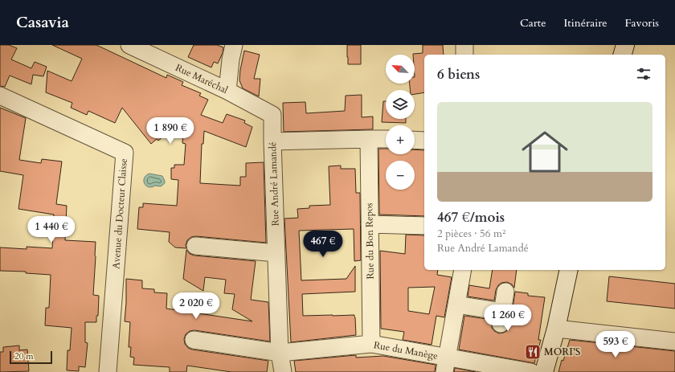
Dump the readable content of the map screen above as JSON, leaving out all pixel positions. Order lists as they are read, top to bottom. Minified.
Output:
{"streets":{"street":["Rue Maréchal","Rue André Lamandé","Avenue du Docteur Claisse","Rue du Bon Repos","Rue du Manège"]},"crossings":[["Rue Maréchal","Rue André Lamandé"],["Rue André Lamandé","Rue du Manège"],["Rue du Bon Repos","Rue du Manège"]],"places":{"restaurant":["MORI’S"]},"scale_bar":"20 m","north":"top left","page":{"header":"Casavia","nav":["Carte","Itinéraire","Favoris"],"map_buttons":["+","−"],"heading":"6 biens","list":[{"name":"467 €/mois","note":"2 pièces · 56 m² · Rue André Lamandé"}],"price":["1 890 €","1 440 €","467 €","2 020 €","1 260 €","593 €"],"scale":"20 m"}}
